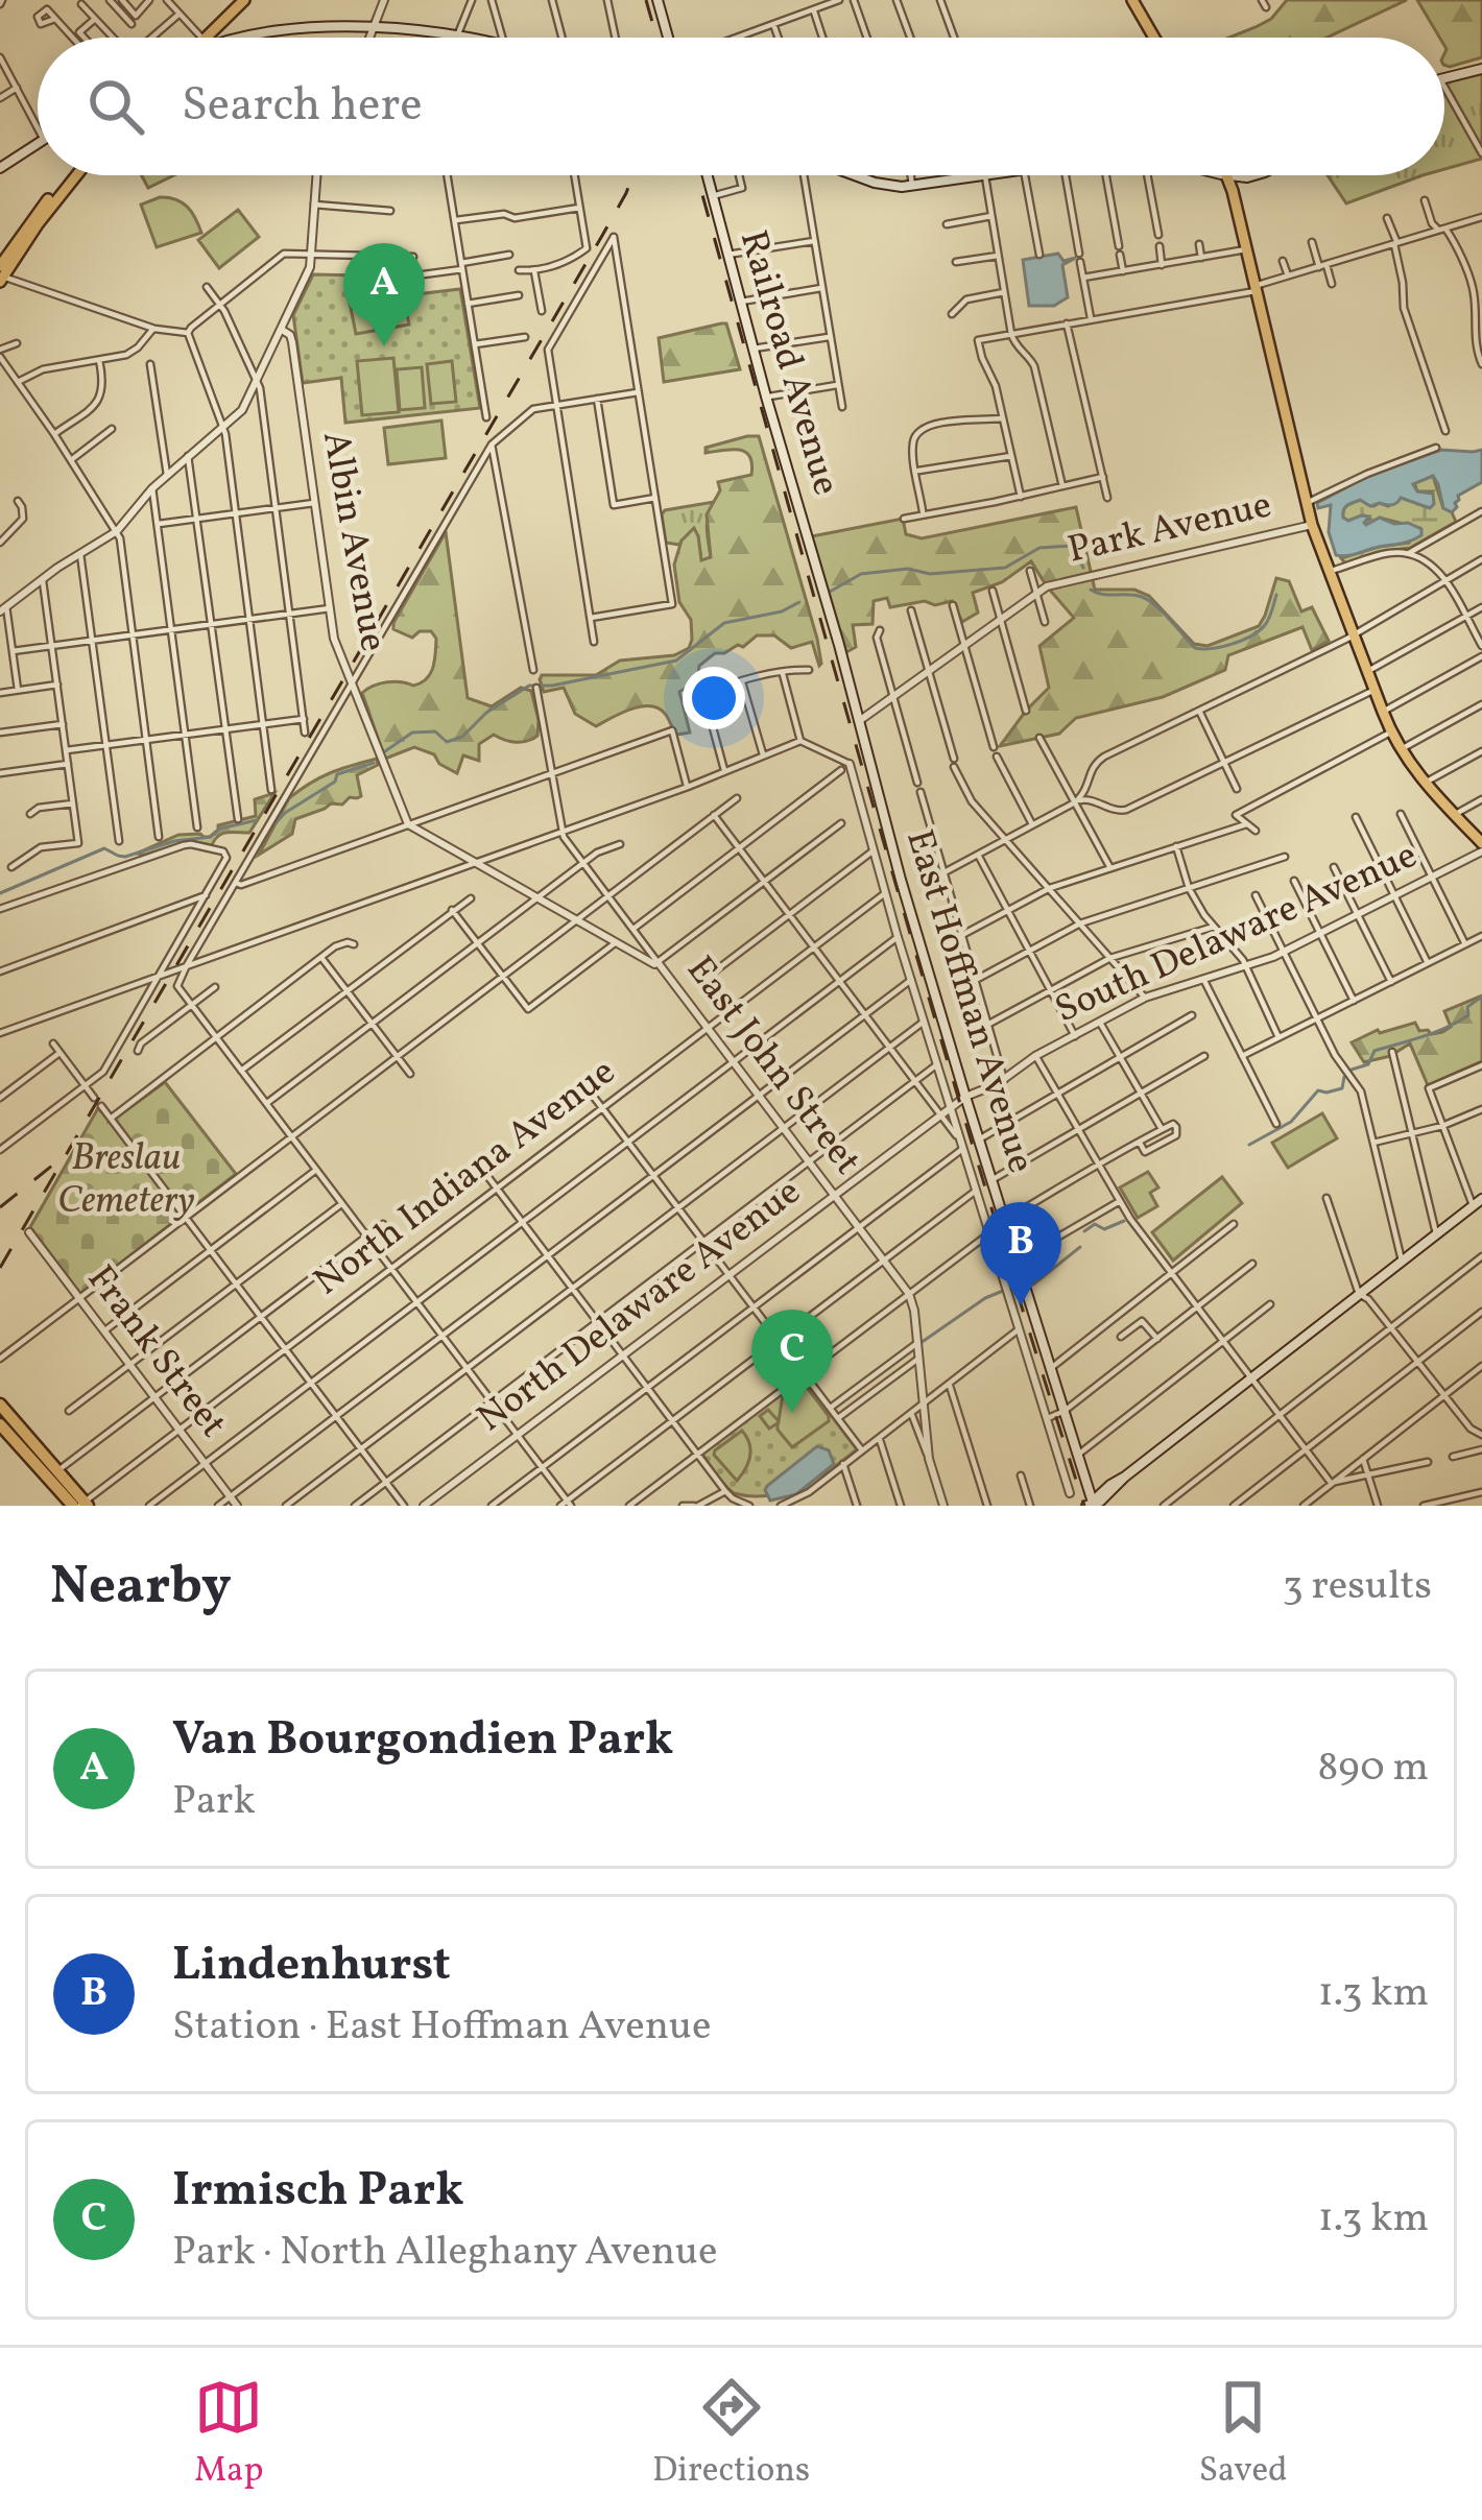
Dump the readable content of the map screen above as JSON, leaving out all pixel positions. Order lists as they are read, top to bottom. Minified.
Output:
{"streets":{"main road":["Railroad Avenue","East Hoffman Avenue"],"street":["Park Avenue","Albin Avenue","South Delaware Avenue","East John Street","North Indiana Avenue","North Delaware Avenue","Frank Street"]},"crossings":[["Railroad Avenue","East Hoffman Avenue"],["Park Avenue","East Hoffman Avenue"],["Albin Avenue","East John Street"],["South Delaware Avenue","East Hoffman Avenue"],["South Delaware Avenue","North Delaware Avenue"],["East Hoffman Avenue","North Indiana Avenue"],["East Hoffman Avenue","North Delaware Avenue"],["East John Street","North Indiana Avenue"],["East John Street","North Delaware Avenue"],["North Indiana Avenue","Frank Street"]],"parks":["Breslau Cemetery"],"page":{"search":"Search here","pins":["A","B","C"],"heading":["Nearby","3 results"],"list":[{"mark":"A","name":"Van Bourgondien Park","note":"Park","value":"890 m"},{"mark":"B","name":"Lindenhurst","note":"Station · East Hoffman Avenue","value":"1.3 km"},{"mark":"C","name":"Irmisch Park","note":"Park · North Alleghany Avenue","value":"1.3 km"}],"nav":["Map","Directions","Saved"]}}
